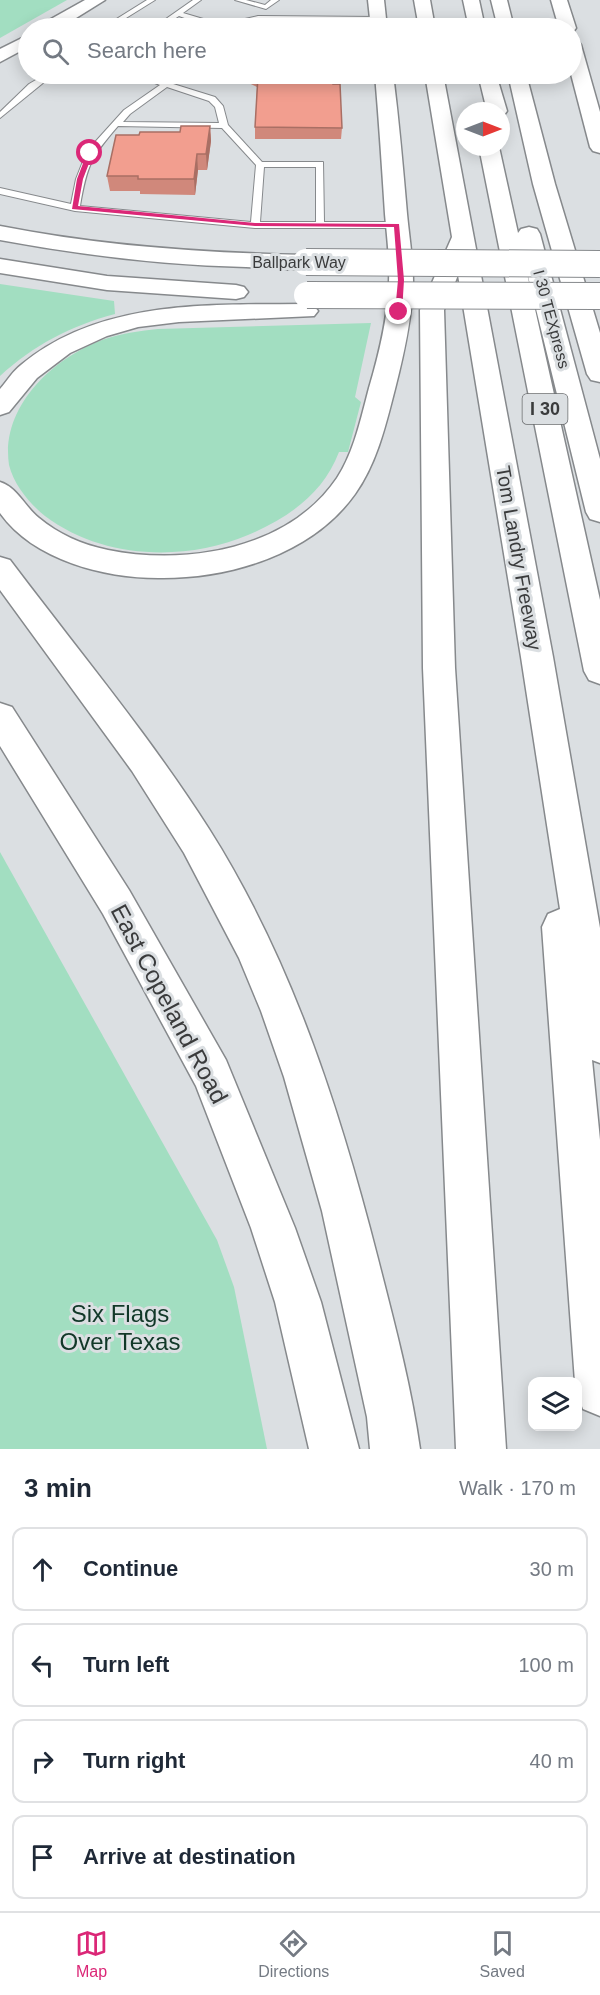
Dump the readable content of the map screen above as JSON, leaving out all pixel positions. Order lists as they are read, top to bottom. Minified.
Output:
{"streets":{"main road":["Ballpark Way","I 30 TEXpress","I 30","Tom Landry Freeway","East Copeland Road"]},"parks":["Six Flags Over Texas"],"north":"right","page":{"search":"Search here","heading":["3 min","Walk · 170 m"],"list":[["Continue","30 m"],["Turn left","100 m"],["Turn right","40 m"],"Arrive at destination"],"nav":["Map","Directions","Saved"]}}
